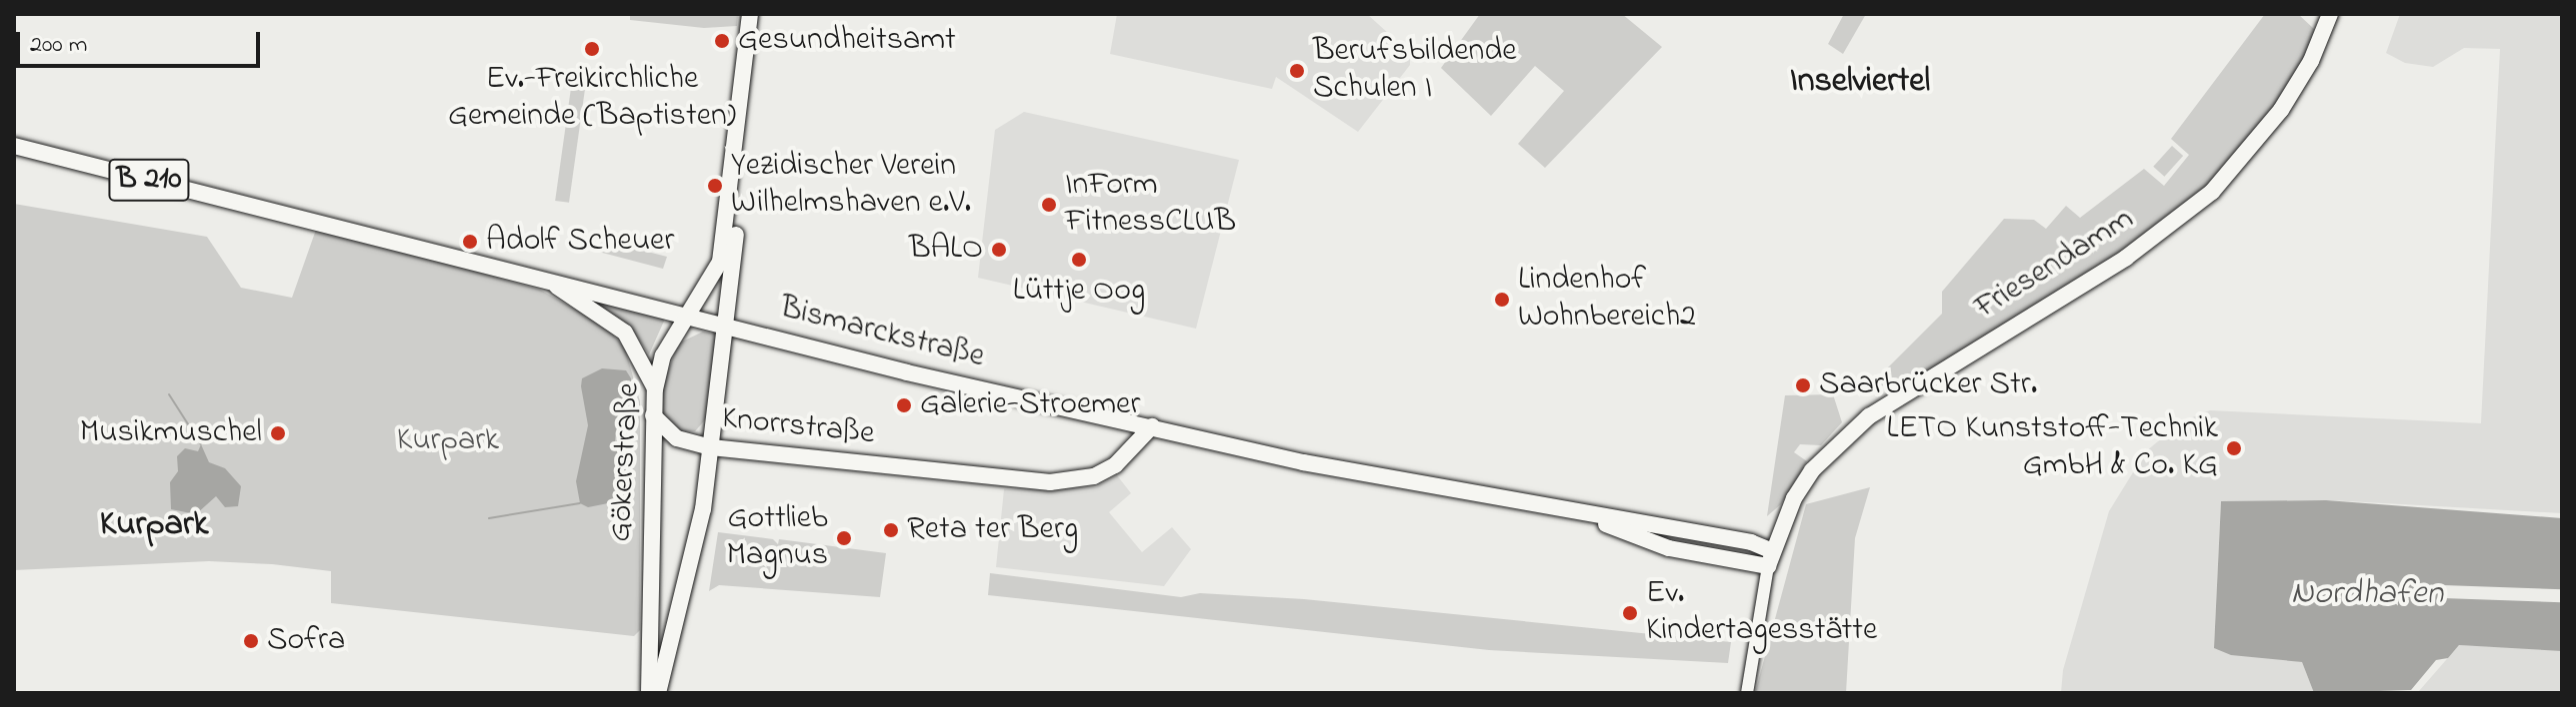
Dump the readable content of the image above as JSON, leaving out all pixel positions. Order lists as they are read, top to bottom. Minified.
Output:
{"streets":{"main road":["B 210","Friesendamm","Bismarckstraße","Knorrstraße","Gökerstraße"]},"crossings":[["Friesendamm","Bismarckstraße"],["Bismarckstraße","Knorrstraße"],["Bismarckstraße","Gökerstraße"],["Knorrstraße","Gökerstraße"]],"districts":["Inselviertel","Kurpark"],"water":["Nordhafen"],"parks":["Kurpark"],"places":["Gesundheitsamt","Ev.-Freikirchliche Gemeinde (Baptisten)","Berufsbildende Schulen I","Yezidischer Verein Wilhelmshaven e.V.","InForm FitnessCLUB","Adolf Scheuer","BALO","Lüttje Oog","Lindenhof Wohnbereich2","Saarbrücker Str.","Galerie-Stroemer","Musikmuschel","LETO Kunststoff-Technik GmbH & Co. KG","Reta ter Berg","Gottlieb Magnus","Ev. Kindertagesstätte","Sofra"],"scale_bar":"200 m"}
